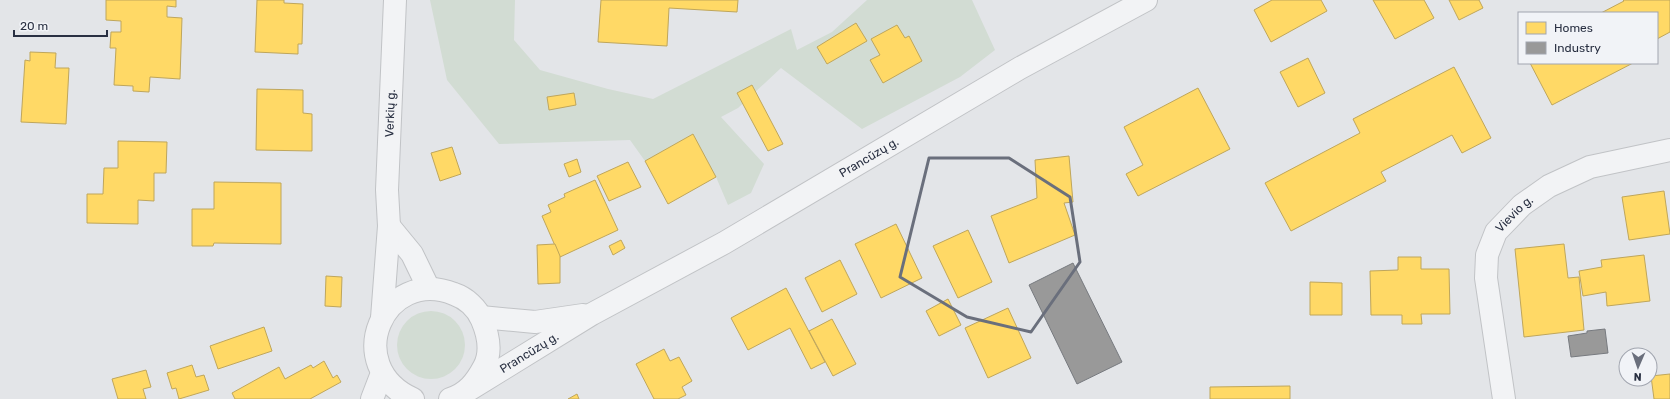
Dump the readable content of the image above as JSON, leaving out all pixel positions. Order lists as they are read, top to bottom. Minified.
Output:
{"streets":{"street":["Verkių g.","Prancūzų g.","Vievio g."]},"legend":["Homes","Industry"],"scale_bar":"20 m","north":"bottom"}
